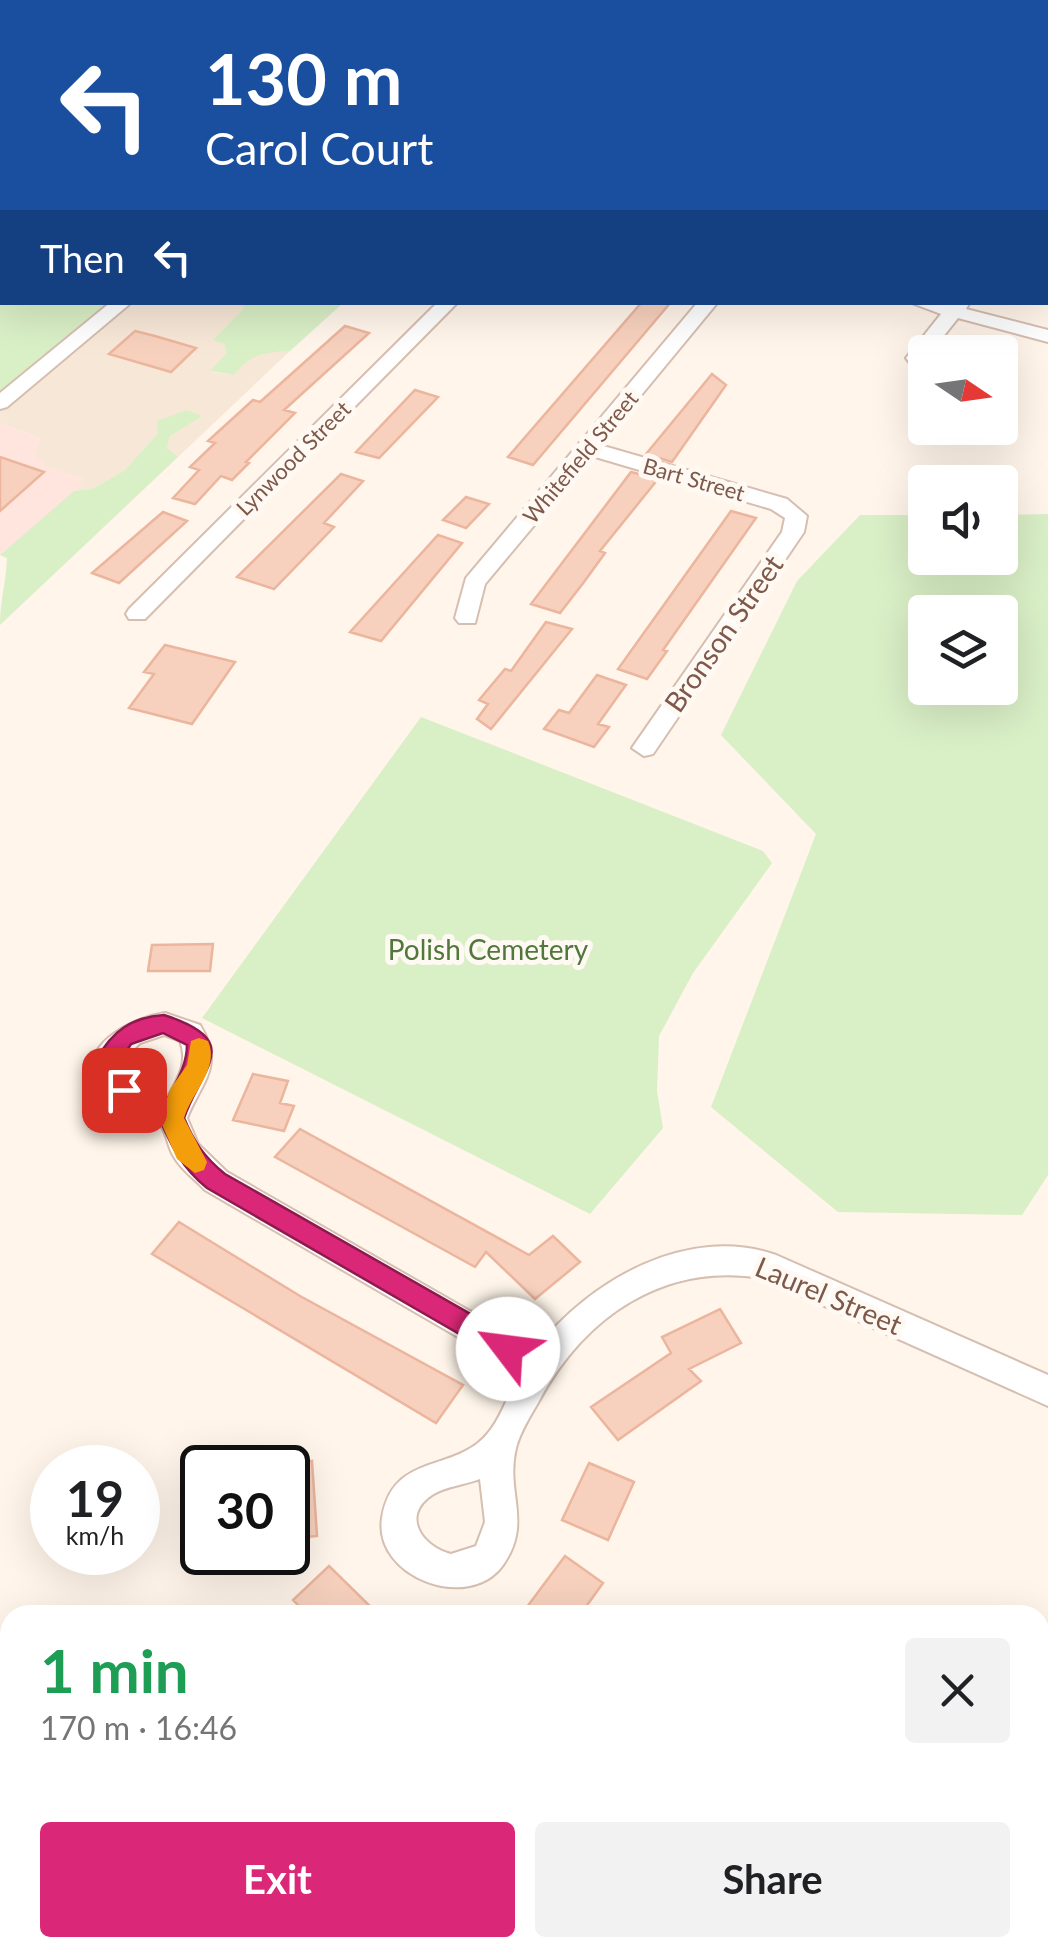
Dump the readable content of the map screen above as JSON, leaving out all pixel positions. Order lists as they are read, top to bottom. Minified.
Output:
{"streets":{"street":["Whitefield Street","Lynwood Street","Bart Street","Bronson Street","Laurel Street"]},"crossings":[["Whitefield Street","Bart Street"],["Bart Street","Bronson Street"]],"parks":["Polish Cemetery"],"north":"right","page":{"turn":["130 m","Carol Court"],"then":"Then","speed":"19 km/h","limit":"30","heading":["1 min","170 m · 16:46"],"buttons":["Exit","Share"]}}
